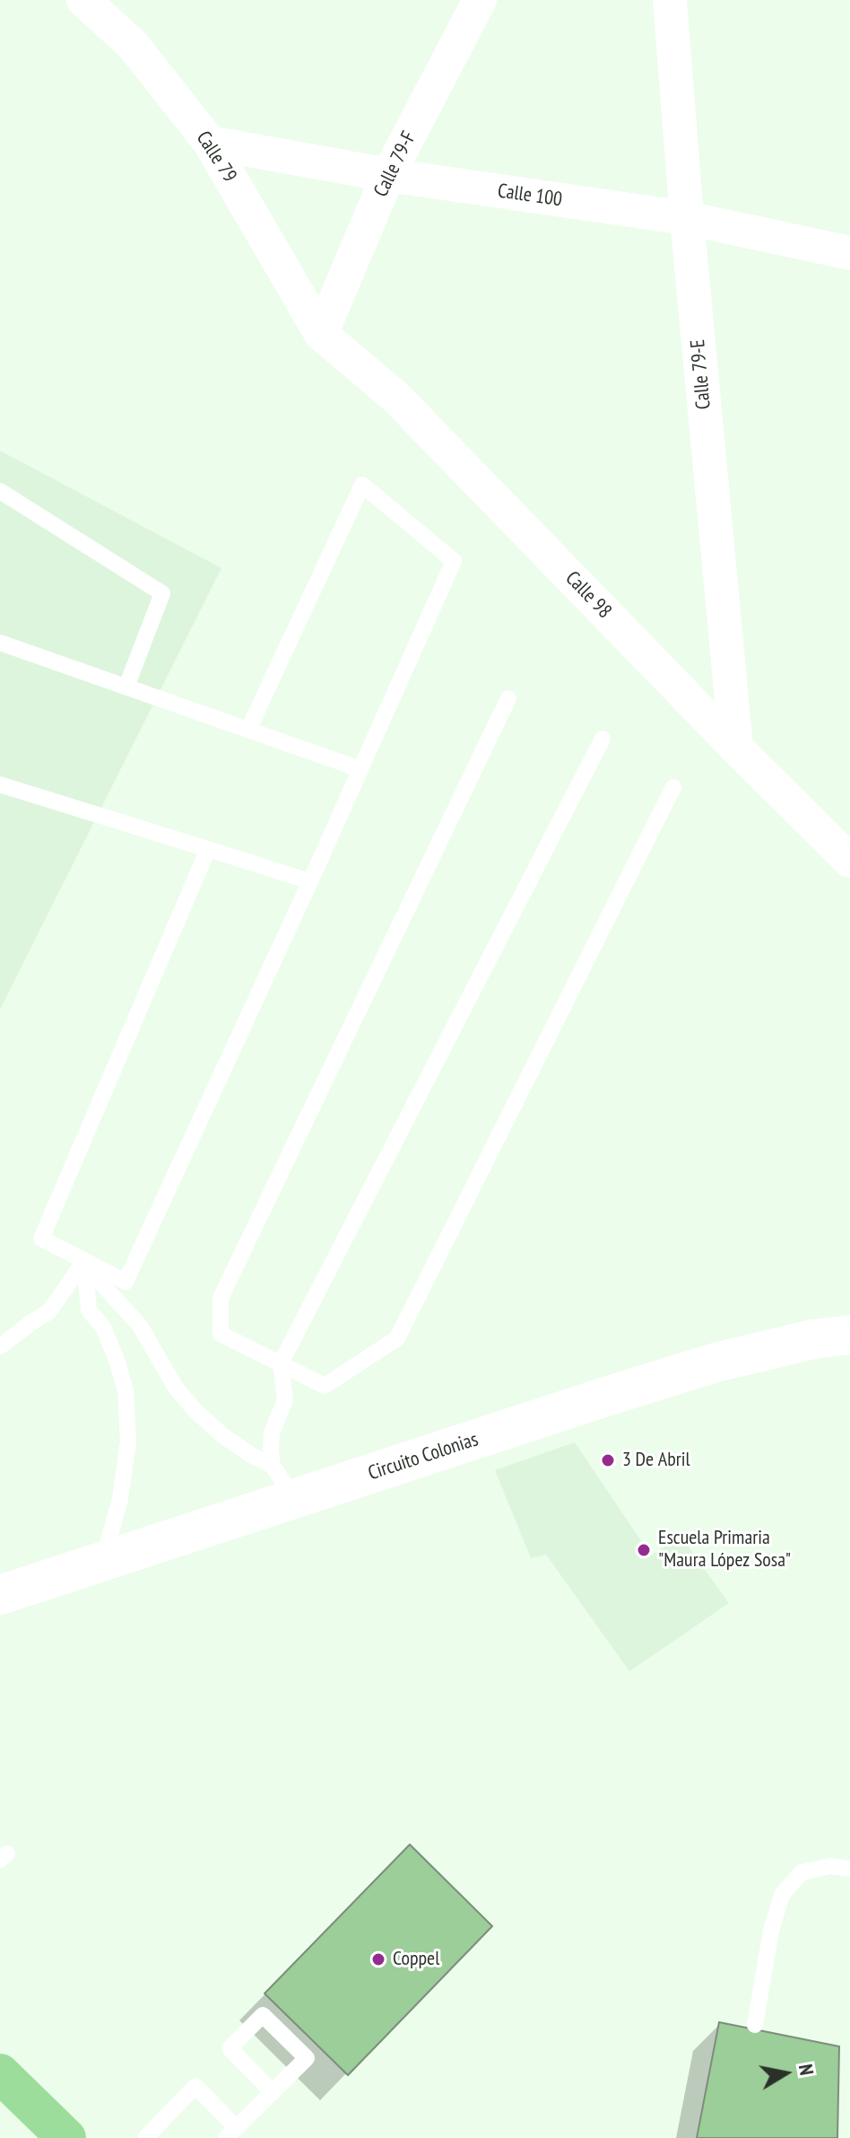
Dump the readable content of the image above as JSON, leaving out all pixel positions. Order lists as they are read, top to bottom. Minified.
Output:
{"streets":{"street":["Calle 79","Calle 79-F","Calle 100","Calle 79-E","Calle 98","Circuito Colonias"]},"crossings":[["Calle 79","Calle 79-F"],["Calle 79","Calle 100"],["Calle 79","Calle 98"],["Calle 79-F","Calle 100"],["Calle 79-F","Calle 98"],["Calle 100","Calle 79-E"],["Calle 79-E","Calle 98"]],"places":["3 De Abril","Escuela Primaria \"Maura López Sosa\"","Coppel"],"north":"right"}
